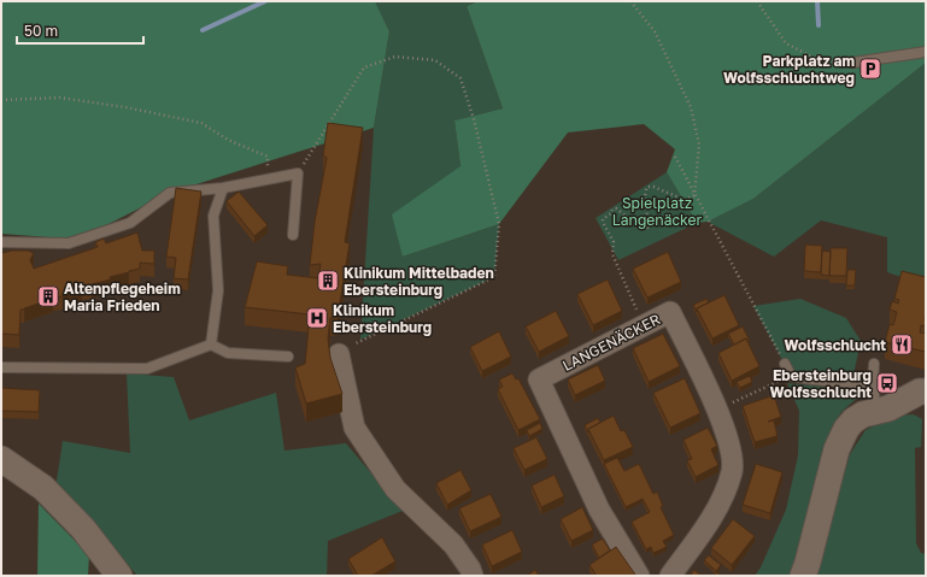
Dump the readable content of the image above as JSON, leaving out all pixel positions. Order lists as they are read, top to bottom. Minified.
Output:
{"streets":{"street":["LANGENÄCKER"]},"parks":["Spielplatz Langenäcker"],"places":{"parking":["Parkplatz am Wolfsschluchtweg"],"building":["Klinikum Mittelbaden Ebersteinburg","Altenpflegeheim Maria Frieden"],"hospital":["Klinikum Ebersteinburg"],"restaurant":["Wolfsschlucht"],"bus stop":["Ebersteinburg Wolfsschlucht"]},"scale_bar":"50 m"}
